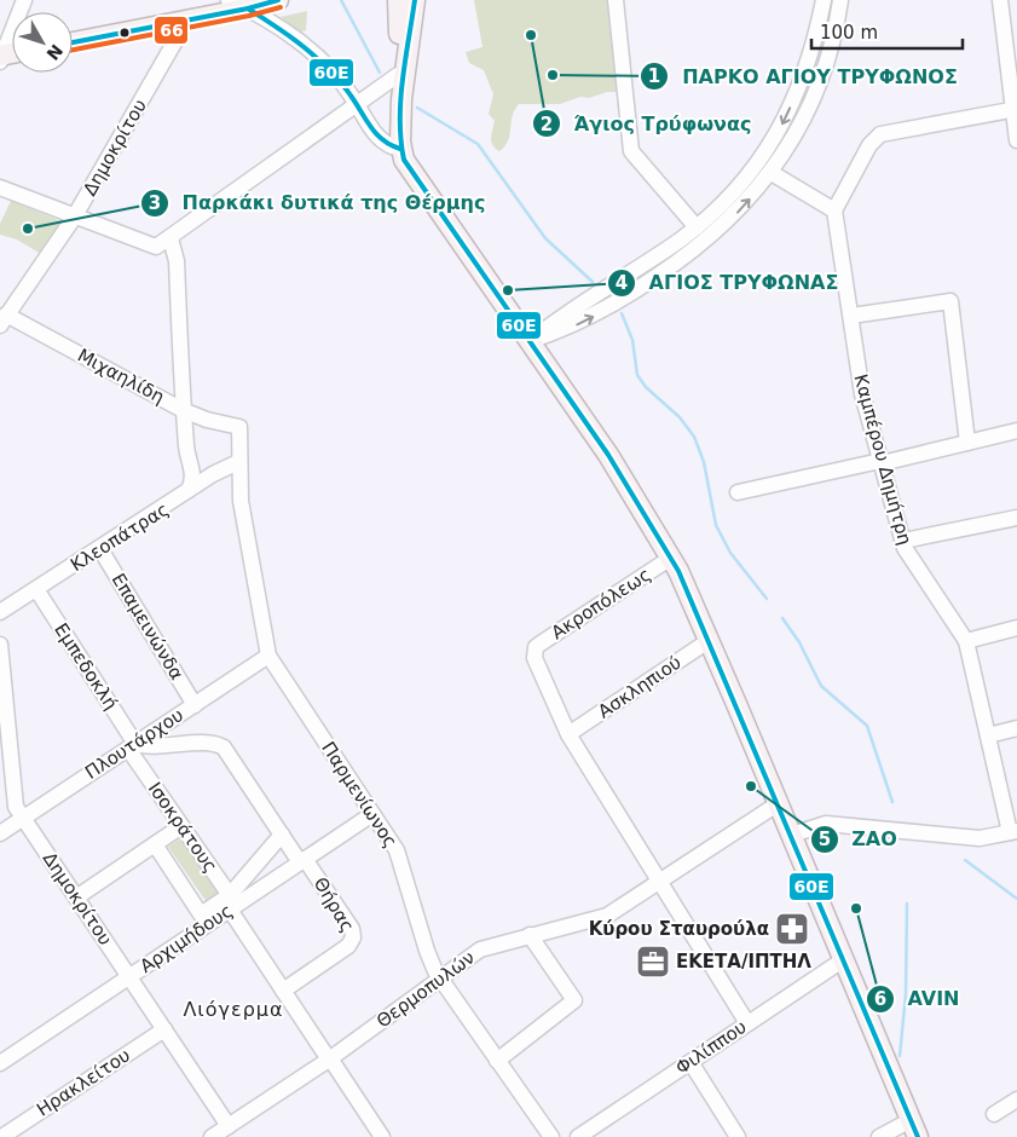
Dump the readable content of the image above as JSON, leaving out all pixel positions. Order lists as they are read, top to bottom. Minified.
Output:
{"streets":{"street":["Δημοκρίτου","Μιχαηλίδη","Καμπέρου Δημήτρη","Κλεοπάτρας","Ακροπόλεως","Επαμεινώνδα","Εμπεδοκλή","Ασκληπιού","Πλουτάρχου","Παρμενίωνος","Ισοκράτους","Θήρας","Αρχιμήδους","Θερμοπυλών","Φιλίππου","Ηρακλείτου"]},"crossings":[["Δημοκρίτου","Μιχαηλίδη"],["Δημοκρίτου","Πλουτάρχου"],["Δημοκρίτου","Αρχιμήδους"],["Δημοκρίτου","Θερμοπυλών"],["Δημοκρίτου","Ηρακλείτου"],["Μιχαηλίδη","Παρμενίωνος"],["Κλεοπάτρας","Επαμεινώνδα"],["Κλεοπάτρας","Εμπεδοκλή"],["Κλεοπάτρας","Παρμενίωνος"],["Ακροπόλεως","Ασκληπιού"],["Επαμεινώνδα","Πλουτάρχου"],["Εμπεδοκλή","Πλουτάρχου"],["Εμπεδοκλή","Ισοκράτους"],["Πλουτάρχου","Παρμενίωνος"],["Πλουτάρχου","Ισοκράτους"],["Παρμενίωνος","Αρχιμήδους"],["Παρμενίωνος","Θερμοπυλών"],["Ισοκράτους","Θήρας"],["Ισοκράτους","Αρχιμήδους"],["Ισοκράτους","Θερμοπυλών"],["Θήρας","Αρχιμήδους"]],"districts":["Λιόγερμα"],"places":{"other":["Άγιος Τρύφωνας","ΠΑΡΚΟ ΑΓΙΟΥ ΤΡΥΦΩΝΟΣ","Παρκάκι δυτικά της Θέρμης","ΑΓΙΟΣ ΤΡΥΦΩΝΑΣ","ZAO","AVIN"],"pharmacy":["Κύρου Σταυρούλα"],"office":["ΕΚΕΤΑ/ΙΠΤΗΛ"]},"lines":["transit line 60Ε","transit line 66"],"scale_bar":"100 m","north":"bottom right"}
